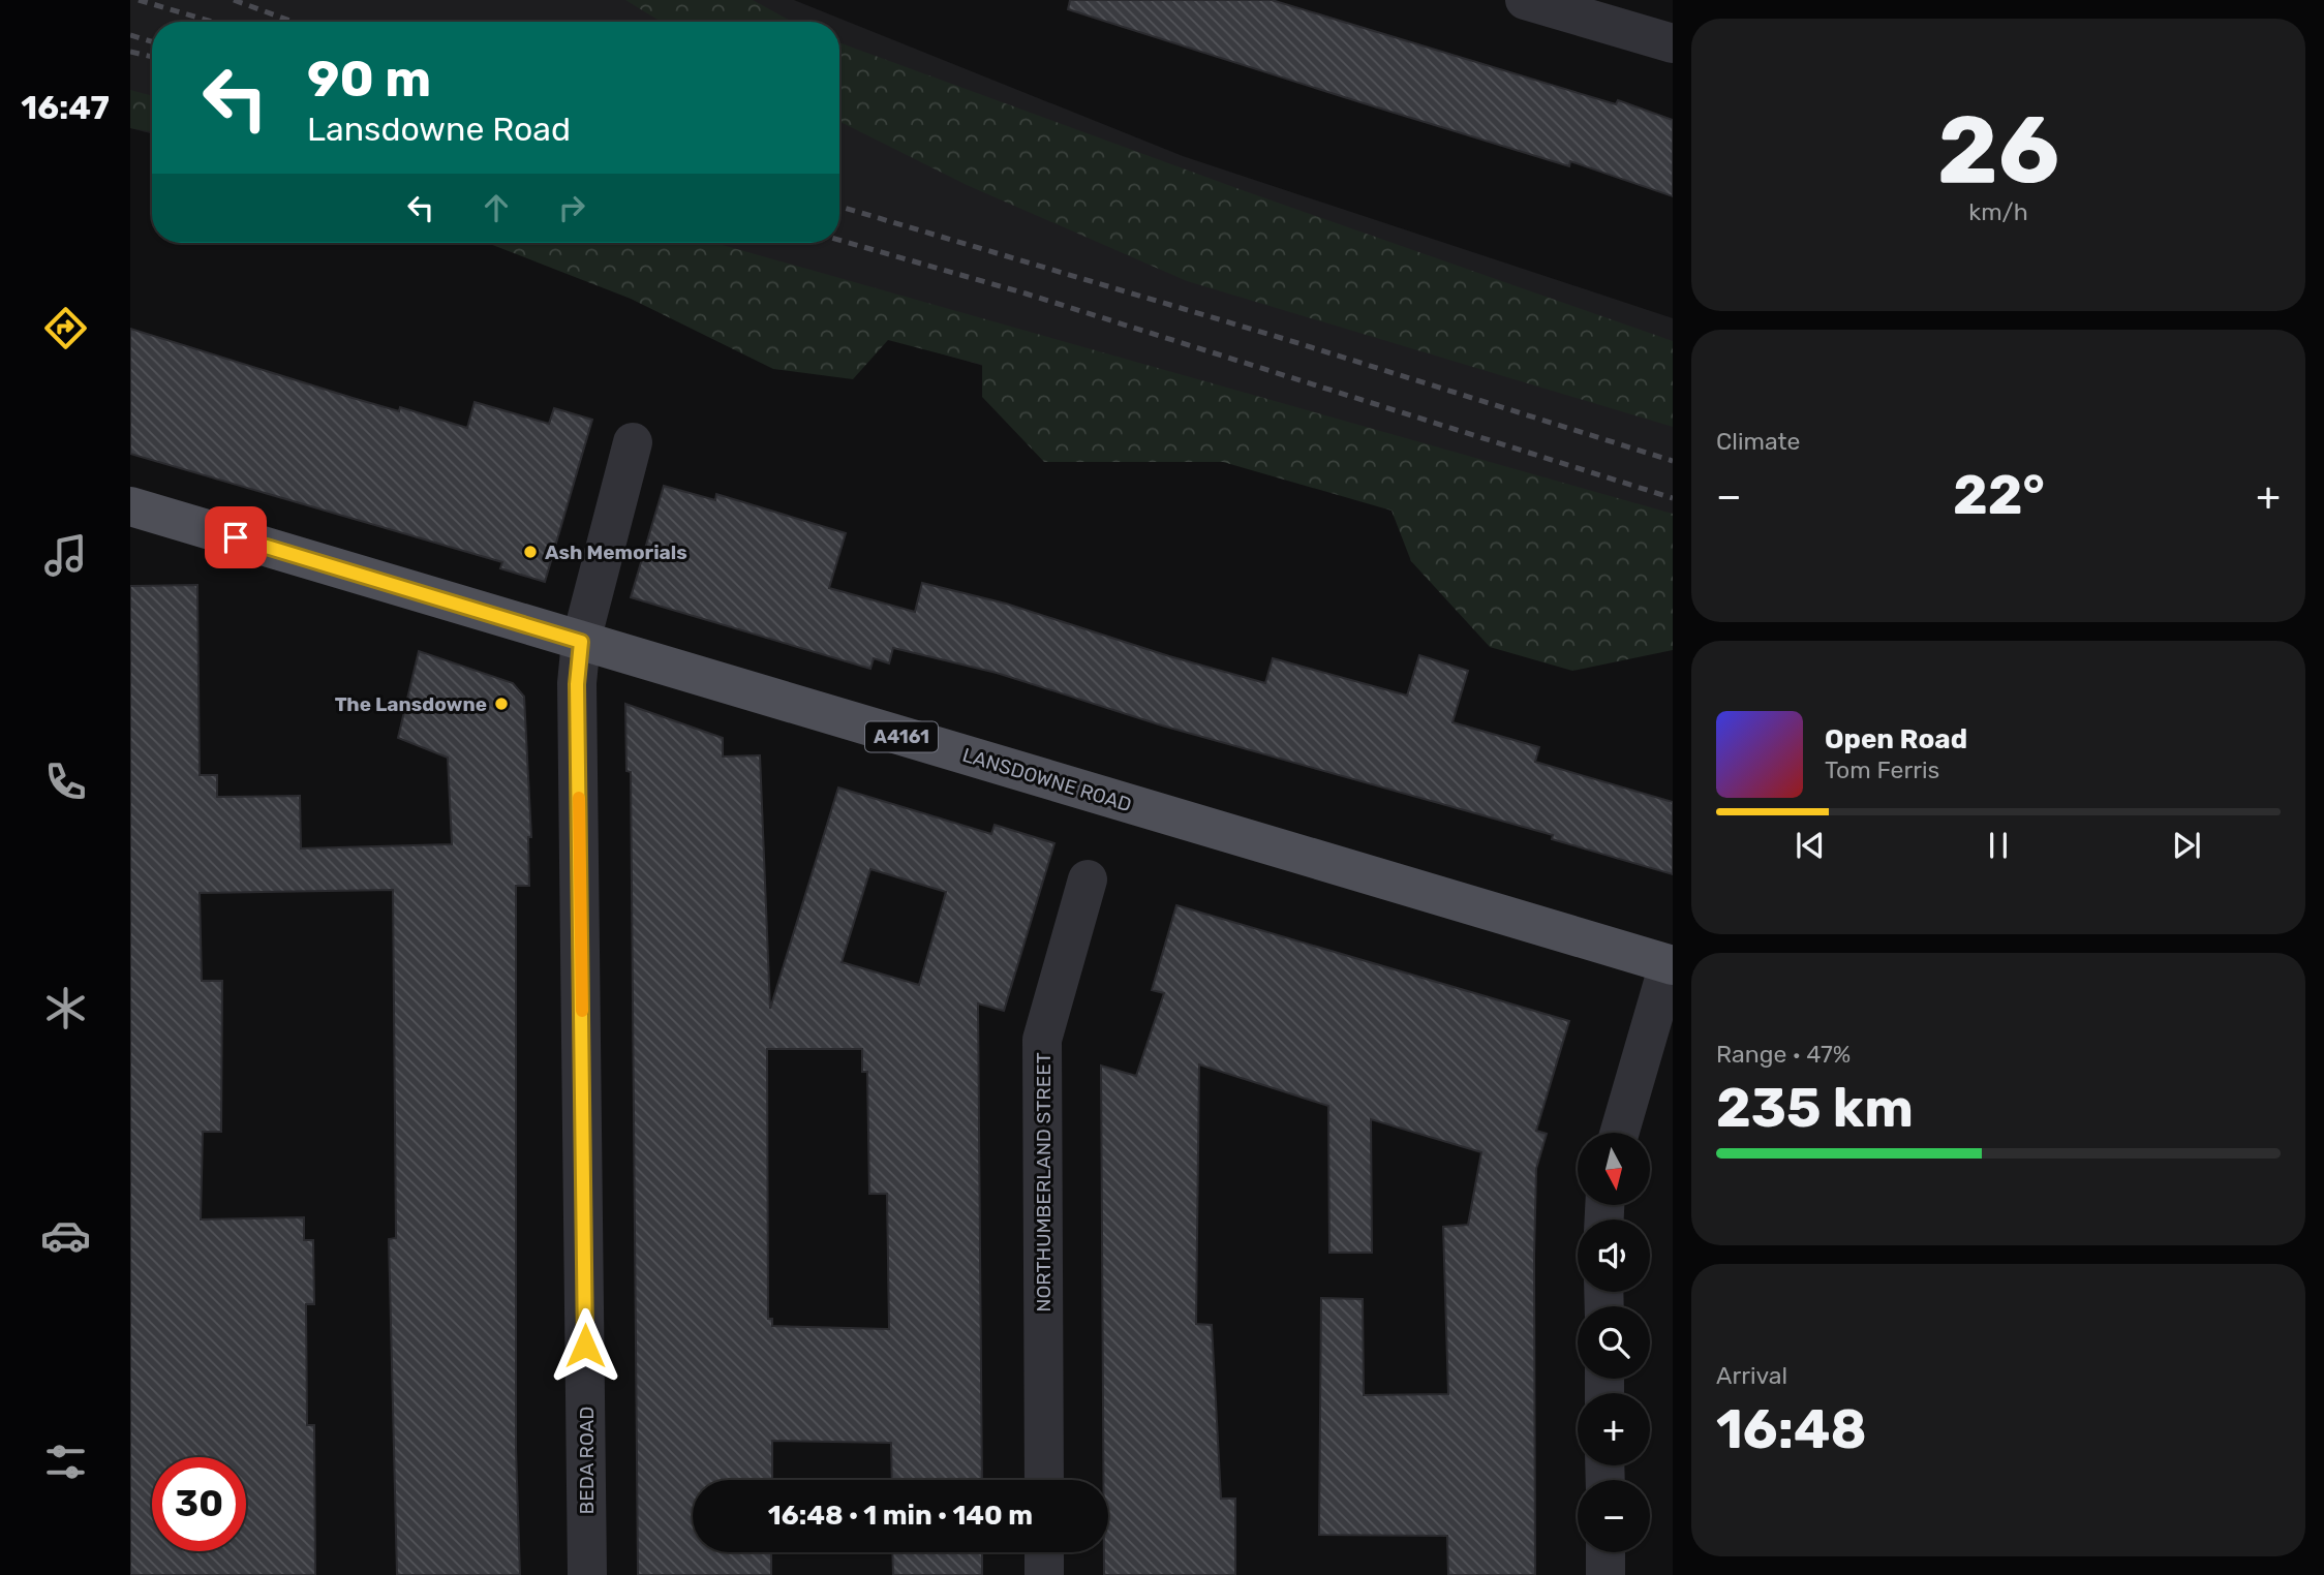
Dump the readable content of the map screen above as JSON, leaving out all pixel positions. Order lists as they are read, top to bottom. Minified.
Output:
{"streets":{"main road":["A4161","LANSDOWNE ROAD"],"street":["NORTHUMBERLAND STREET","BEDA ROAD"]},"crossings":[["LANSDOWNE ROAD","BEDA ROAD"]],"places":["Ash Memorials","The Lansdowne"],"north":"bottom","page":{"tabs":"16:47","tile":[["26","km/h"],"Climate",["Range · 47%","235 km"],["Arrival","16:48"]],"turn":["90 m","Lansdowne Road"],"heat":["−","22°","+"],"song":["Open Road","Tom Ferris"],"map_buttons":["+","−"],"limit":"30","trip":"16:48 · 1 min · 140 m"}}
